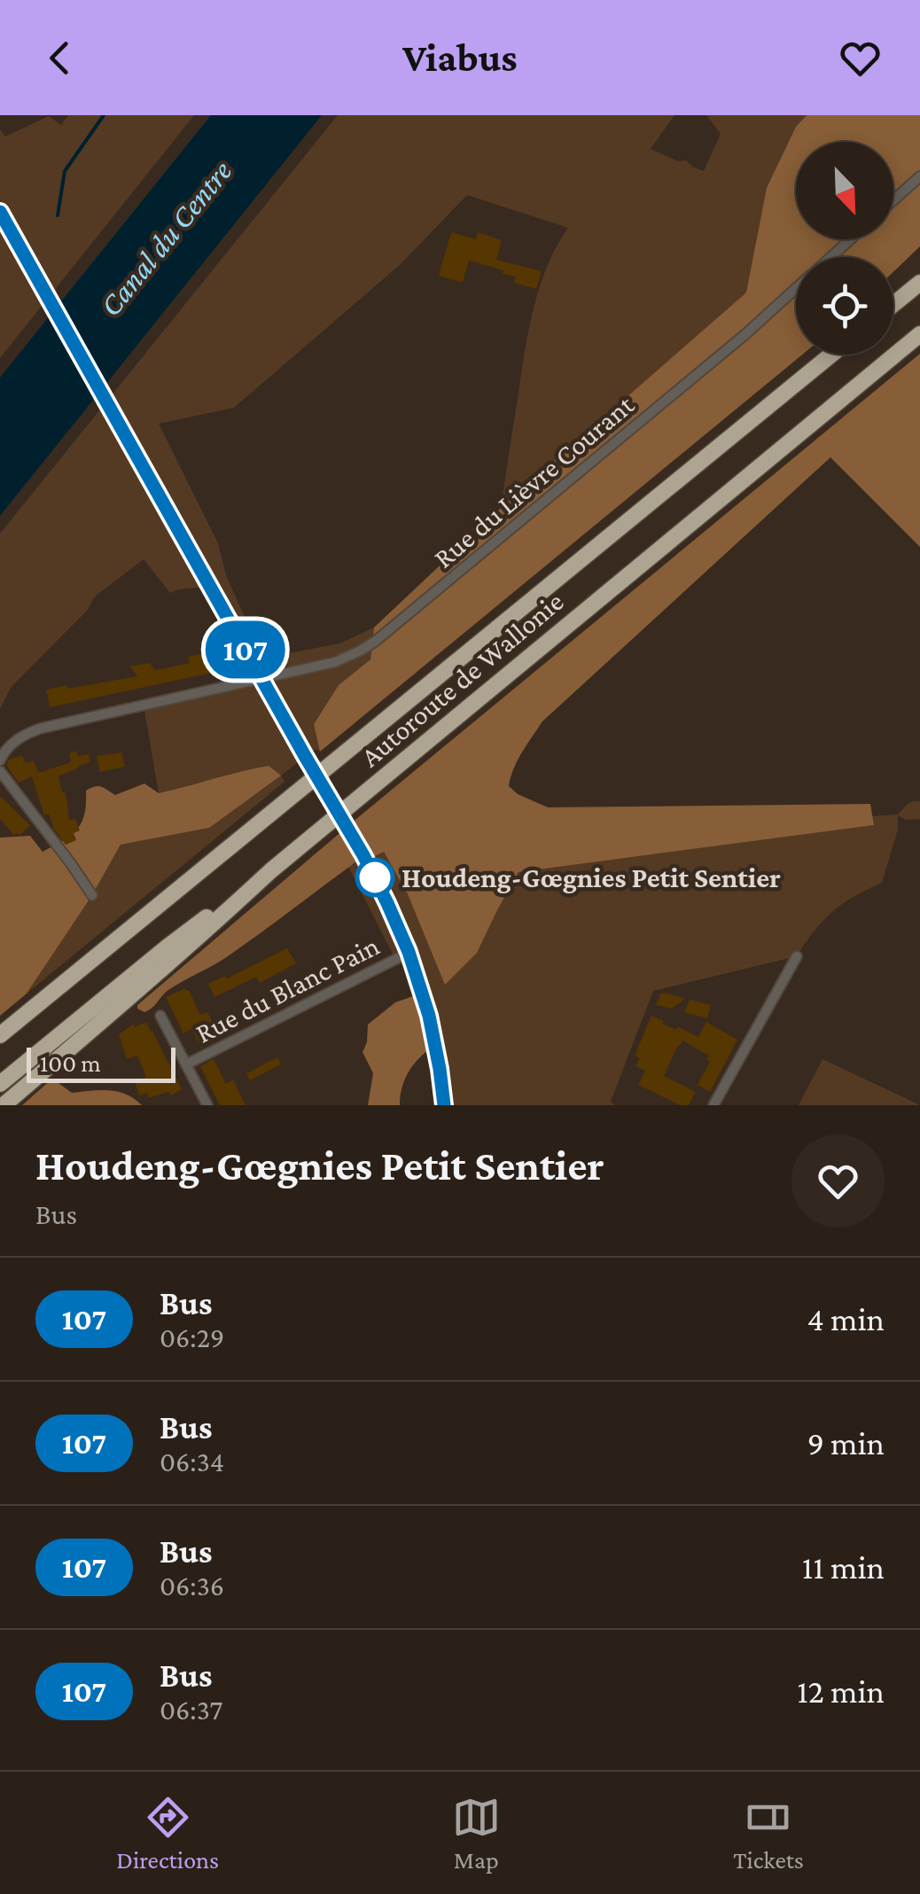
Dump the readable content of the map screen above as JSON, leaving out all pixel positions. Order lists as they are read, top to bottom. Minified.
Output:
{"streets":{"highway":["Autoroute de Wallonie"],"street":["Rue du Lièvre Courant","Rue du Blanc Pain"]},"water":["Canal du Centre"],"places":["Houdeng-Gœgnies Petit Sentier"],"lines":["bus line 107"],"scale_bar":"100 m","north":"bottom right","page":{"header":"Viabus","on_map":"107","scale":"100 m","heading":["Houdeng-Gœgnies Petit Sentier","Bus"],"list":[{"mark":"107","name":"Bus","note":"06:29","value":"4 min"},{"mark":"107","name":"Bus","note":"06:34","value":"9 min"},{"mark":"107","name":"Bus","note":"06:36","value":"11 min"},{"mark":"107","name":"Bus","note":"06:37","value":"12 min"}],"tabs":["Directions","Map","Tickets"]}}
